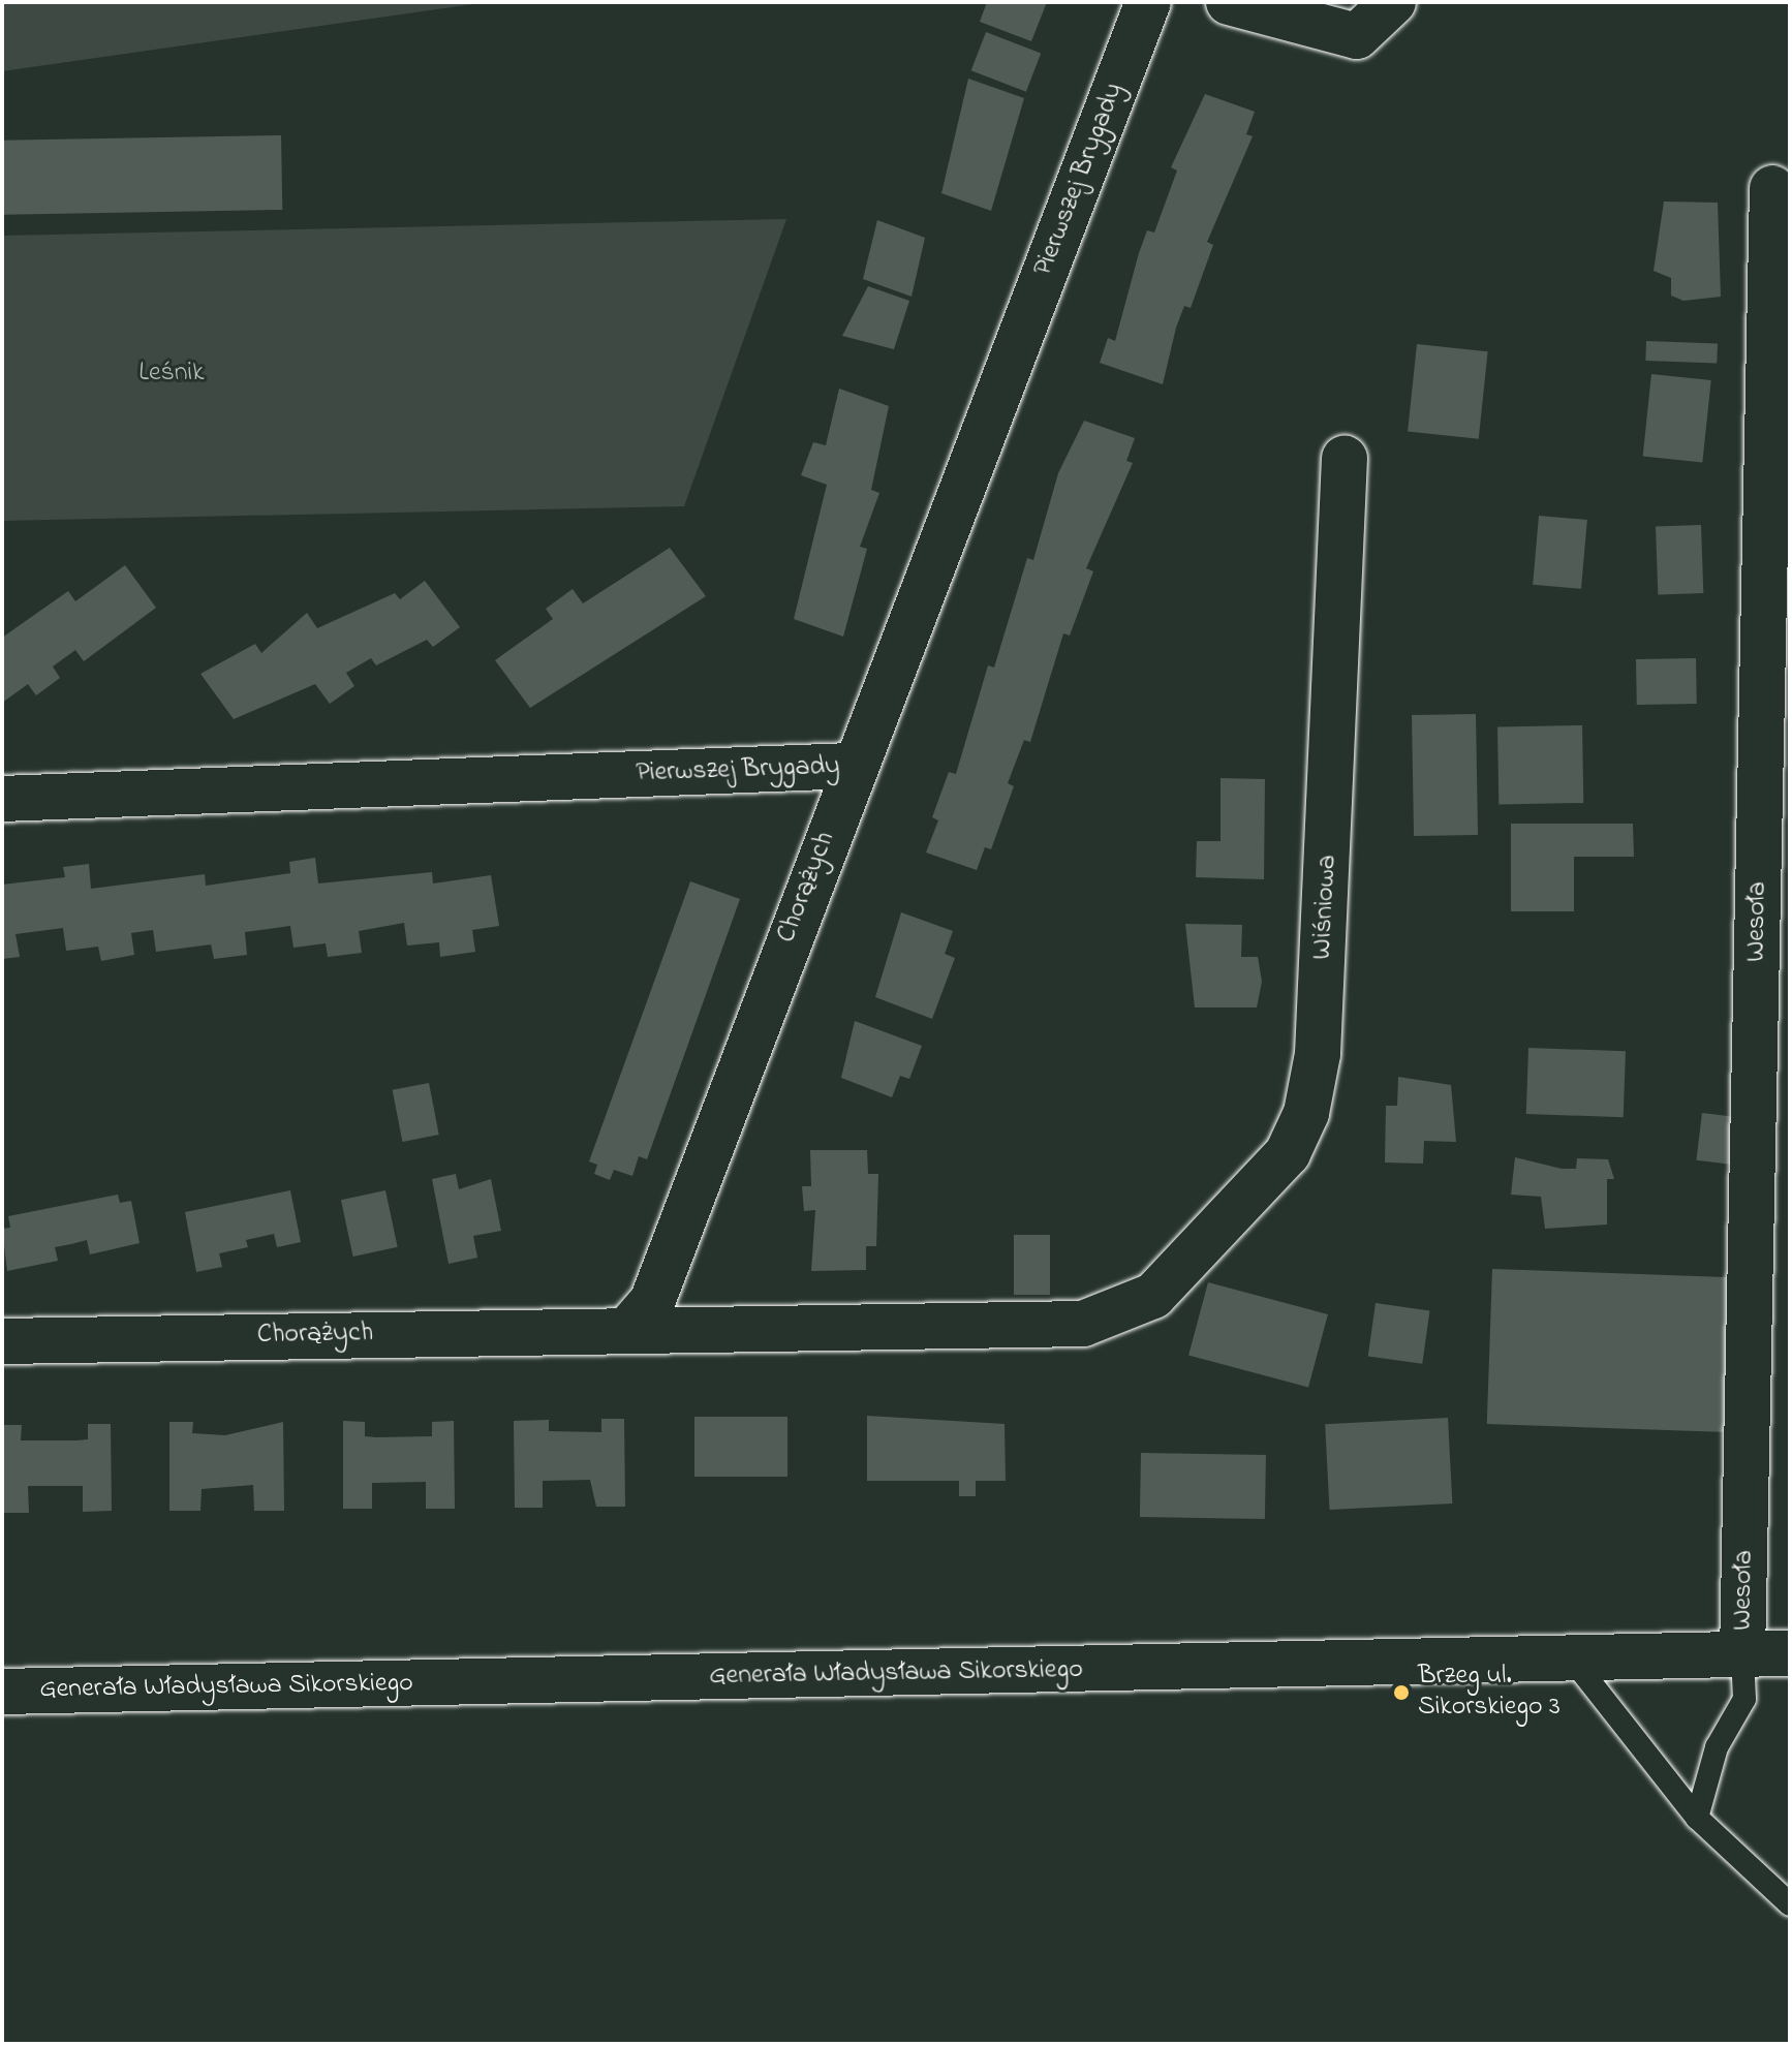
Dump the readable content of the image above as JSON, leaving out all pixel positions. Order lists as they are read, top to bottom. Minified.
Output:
{"streets":{"street":["Pierwszej Brygady","Chorążych","Wiśniowa","Wesoła","Generała Władysława Sikorskiego"]},"crossings":[["Pierwszej Brygady","Chorążych"],["Chorążych","Wiśniowa"],["Wesoła","Generała Władysława Sikorskiego"]],"parks":["Leśnik"],"places":["Brzeg ul. Sikorskiego 3"]}
